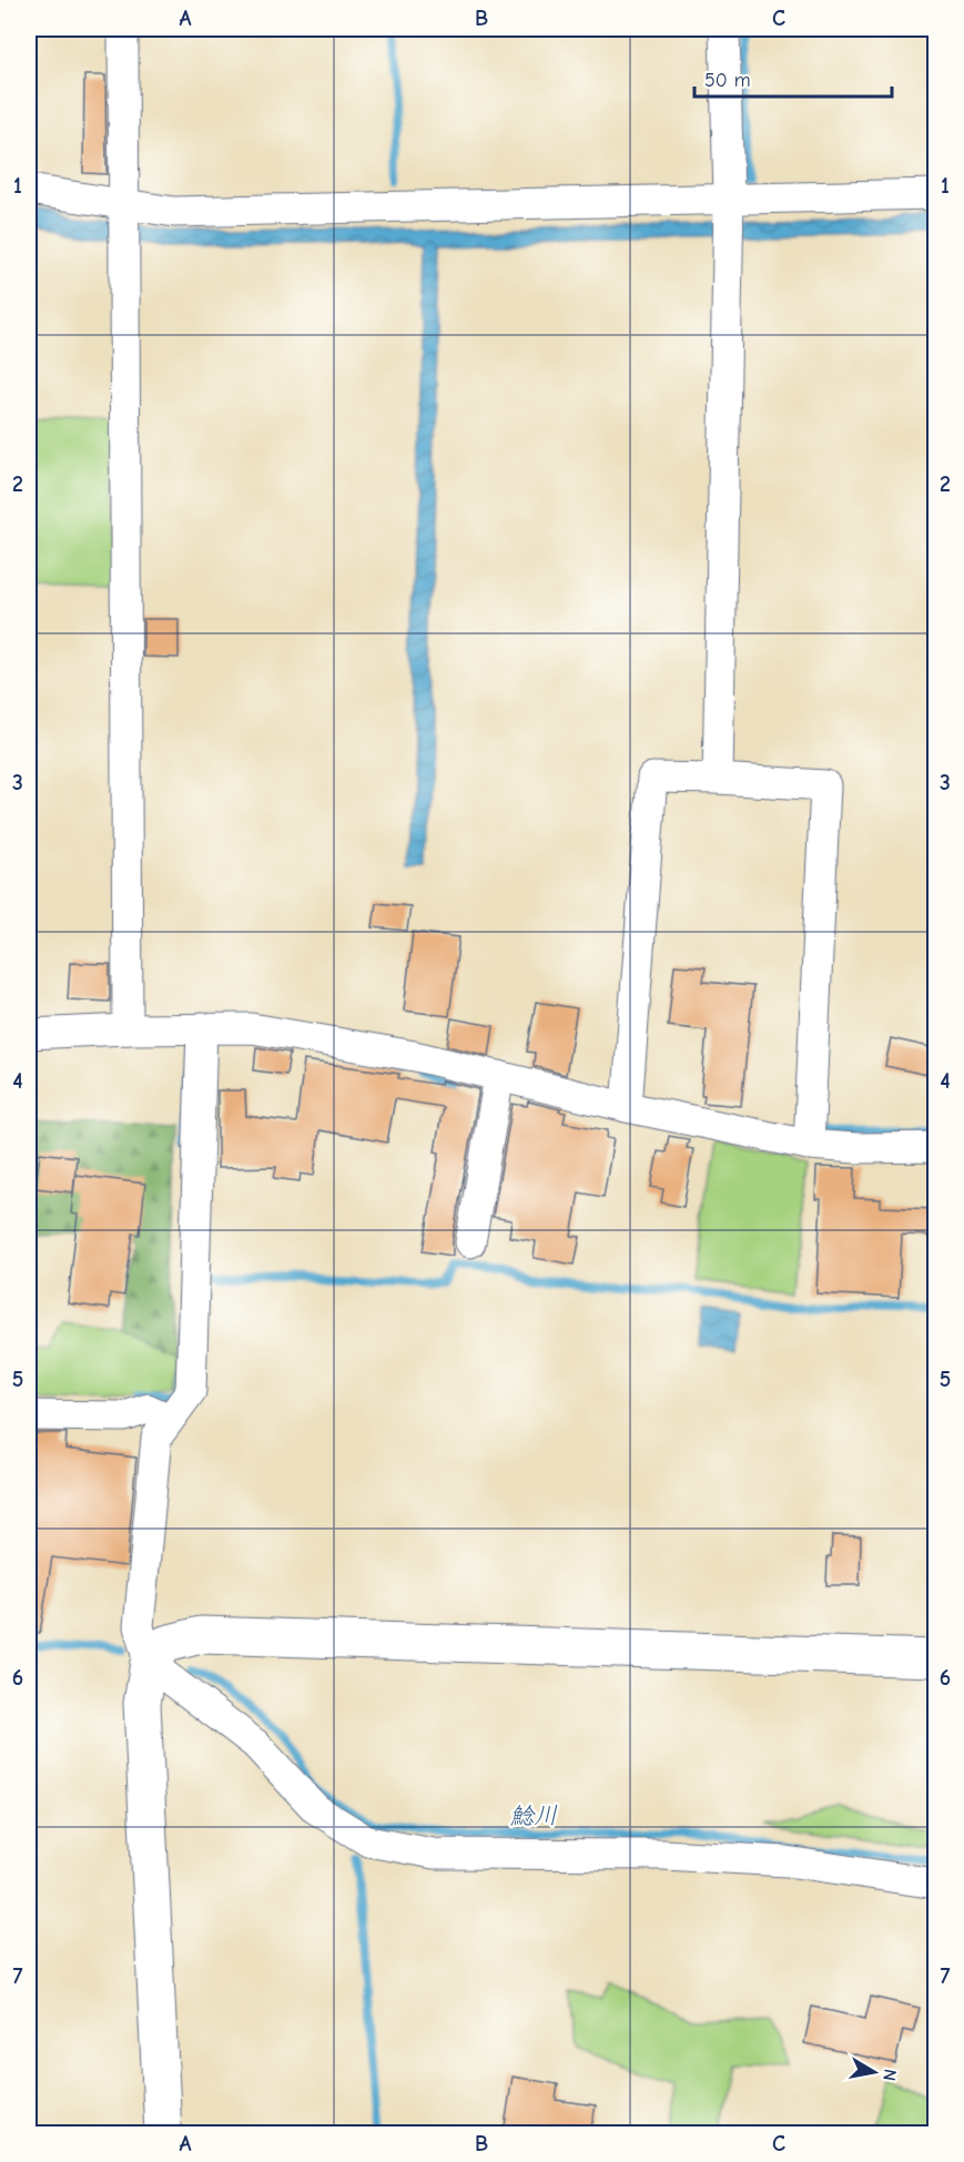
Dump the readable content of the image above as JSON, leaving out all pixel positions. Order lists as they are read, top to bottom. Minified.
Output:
{"water":["鯰川"],"scale_bar":"50 m","north":"right","grid":{"columns":["A","B","C"],"rows":["1","2","3","4","5","6","7"]}}
